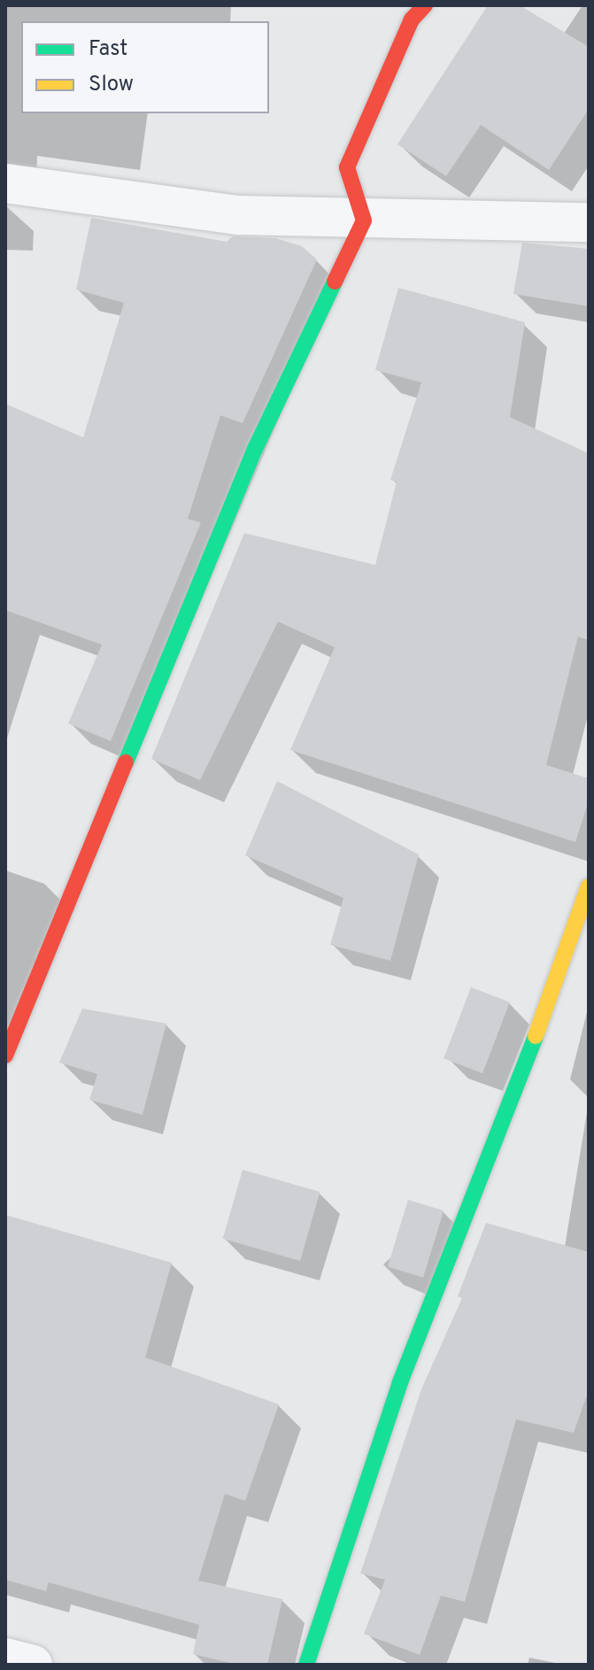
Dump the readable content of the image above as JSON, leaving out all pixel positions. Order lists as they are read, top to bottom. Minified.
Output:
{"legend":["Fast","Slow"]}
